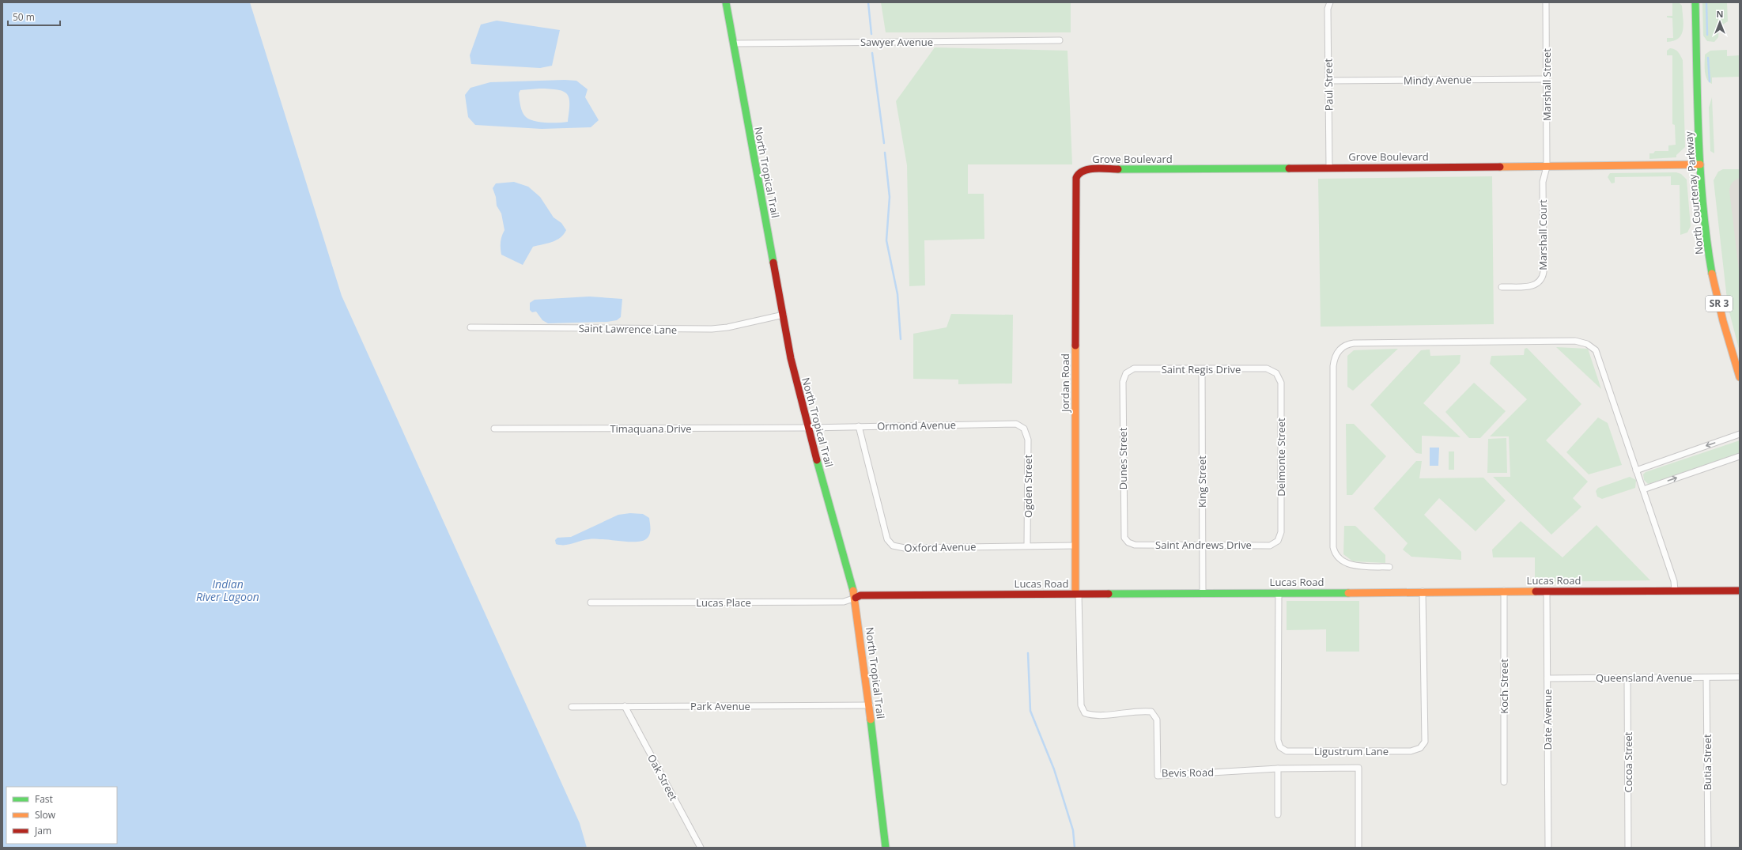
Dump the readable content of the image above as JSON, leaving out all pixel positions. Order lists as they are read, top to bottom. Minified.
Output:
{"streets":{"street":["Sawyer Avenue","Mindy Avenue","Paul Street","Marshall Street","Grove Boulevard","North Tropical Trail","North Courtenay Parkway","Marshall Court","SR 3","Saint Lawrence Lane","Saint Regis Drive","Jordan Road","Ormond Avenue","Timaquana Drive","Delmonte Street","Dunes Street","King Street","Ogden Street","Saint Andrews Drive","Oxford Avenue","Lucas Road","Lucas Place","Queensland Avenue","Koch Street","Park Avenue","Date Avenue","Ligustrum Lane","Cocoa Street","Butia Street","Bevis Road","Oak Street"]},"crossings":[["Sawyer Avenue","North Tropical Trail"],["Mindy Avenue","Paul Street"],["Mindy Avenue","Marshall Street"],["Paul Street","Grove Boulevard"],["Marshall Street","Grove Boulevard"],["Marshall Street","Marshall Court"],["Grove Boulevard","North Courtenay Parkway"],["Grove Boulevard","Marshall Court"],["Grove Boulevard","Jordan Road"],["North Tropical Trail","Saint Lawrence Lane"],["North Tropical Trail","Ormond Avenue"],["North Tropical Trail","Timaquana Drive"],["North Tropical Trail","Lucas Road"],["North Tropical Trail","Lucas Place"],["North Tropical Trail","Park Avenue"],["Saint Regis Drive","Delmonte Street"],["Saint Regis Drive","Dunes Street"],["Saint Regis Drive","King Street"],["Jordan Road","Oxford Avenue"],["Jordan Road","Lucas Road"],["Jordan Road","Bevis Road"],["Ormond Avenue","Timaquana Drive"],["Ormond Avenue","Ogden Street"],["Ormond Avenue","Oxford Avenue"],["Delmonte Street","Saint Andrews Drive"],["Dunes Street","Saint Andrews Drive"],["King Street","Saint Andrews Drive"],["King Street","Lucas Road"],["Ogden Street","Oxford Avenue"],["Lucas Road","Lucas Place"],["Lucas Road","Koch Street"],["Lucas Road","Date Avenue"],["Lucas Road","Ligustrum Lane"],["Lucas Road","Bevis Road"],["Queensland Avenue","Date Avenue"],["Queensland Avenue","Cocoa Street"],["Queensland Avenue","Butia Street"],["Park Avenue","Oak Street"]],"water":["Indian River Lagoon"],"legend":["Fast","Slow","Jam"],"scale_bar":"50 m","north":"top"}
